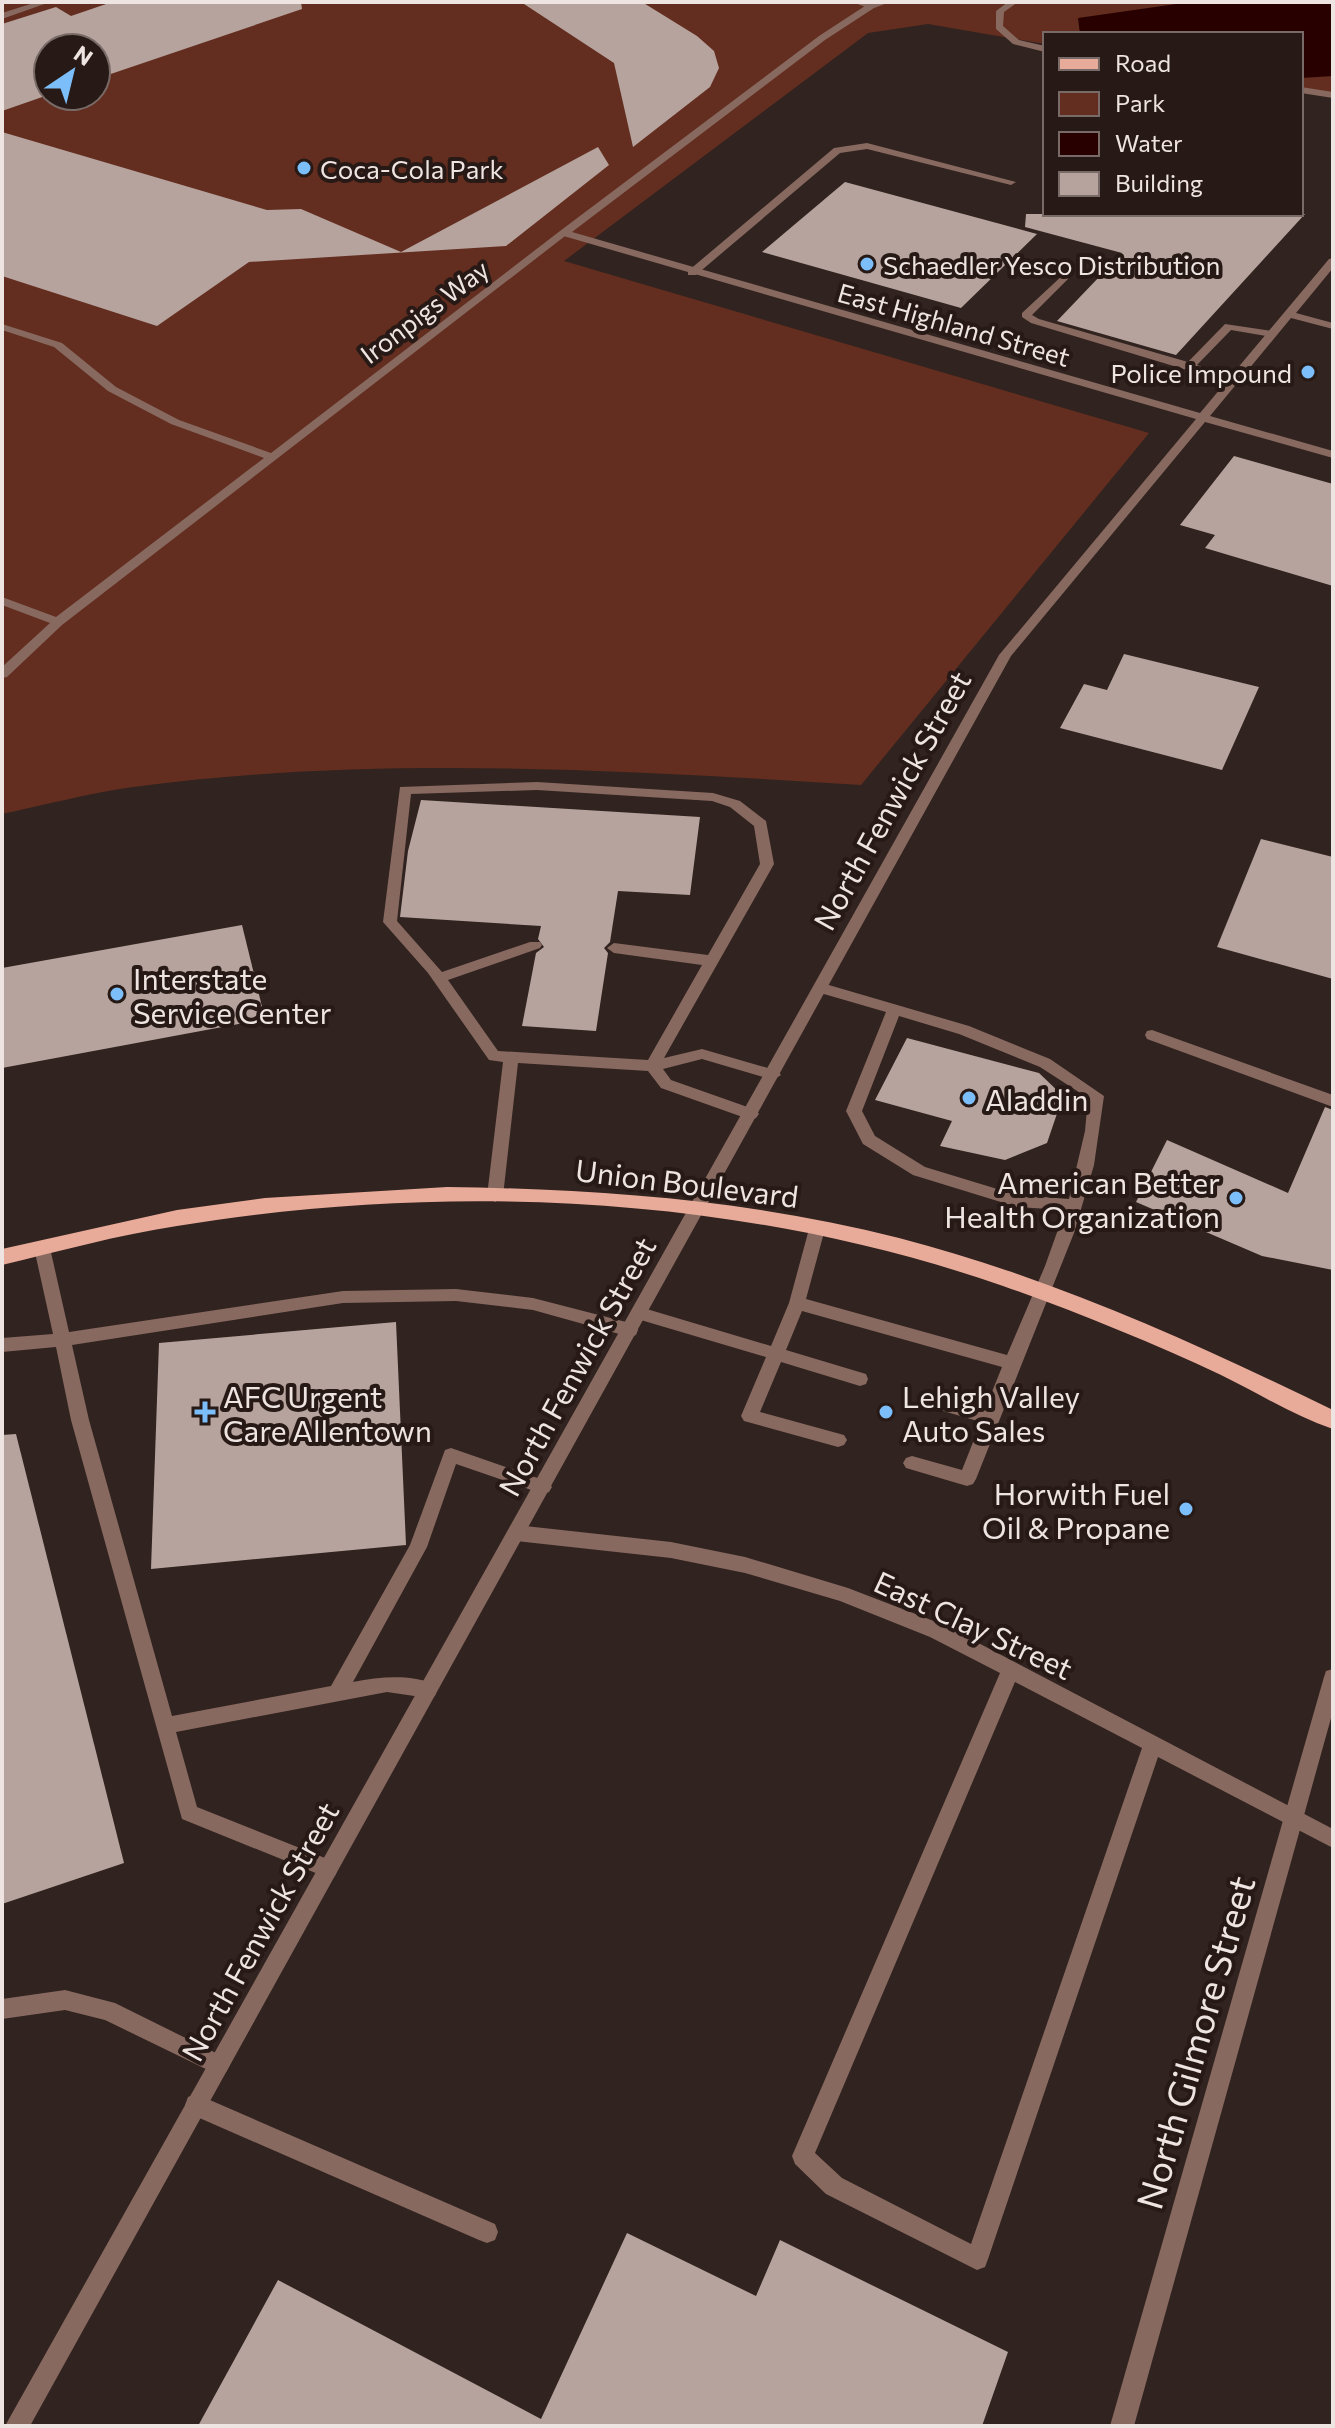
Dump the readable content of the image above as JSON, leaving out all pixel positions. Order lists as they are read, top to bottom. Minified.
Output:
{"streets":{"main road":["Union Boulevard"],"street":["Ironpigs Way","East Highland Street","North Fenwick Street","East Clay Street","North Gilmore Street"]},"crossings":[["Ironpigs Way","East Highland Street"],["East Highland Street","North Fenwick Street"],["North Fenwick Street","Union Boulevard"],["North Fenwick Street","East Clay Street"],["East Clay Street","North Gilmore Street"]],"places":{"other":["Coca-Cola Park","Schaedler Yesco Distribution","Police Impound","Interstate Service Center","Aladdin","American Better Health Organization","Lehigh Valley Auto Sales","Horwith Fuel Oil & Propane"],"health":["AFC Urgent Care Allentown"]},"legend":["Road","Park","Water","Building"],"north":"top right"}
